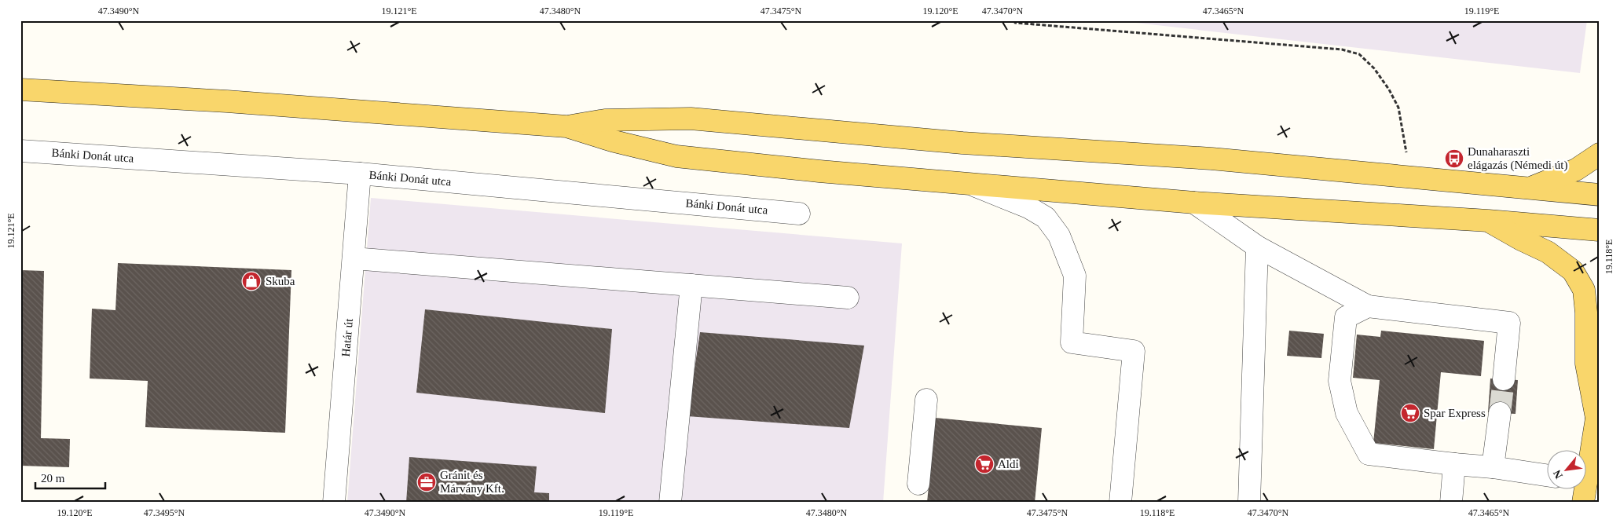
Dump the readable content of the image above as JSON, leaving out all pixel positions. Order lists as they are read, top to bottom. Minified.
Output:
{"streets":{"street":["Bánki Donát utca","Határ út"]},"crossings":[["Bánki Donát utca","Határ út"]],"places":{"bus stop":["Dunaharaszti elágazás (Némedi út)"],"shop":["Skuba"],"supermarket":["Spar Express","Aldi"],"office":["Gránit és Márvány Kft."]},"scale_bar":"20 m","north":"bottom left","coordinates":["47.3490°N","19.121°E","47.3480°N","47.3475°N","19.120°E","47.3470°N","47.3465°N","19.119°E","19.118°E","47.3495°N"]}
